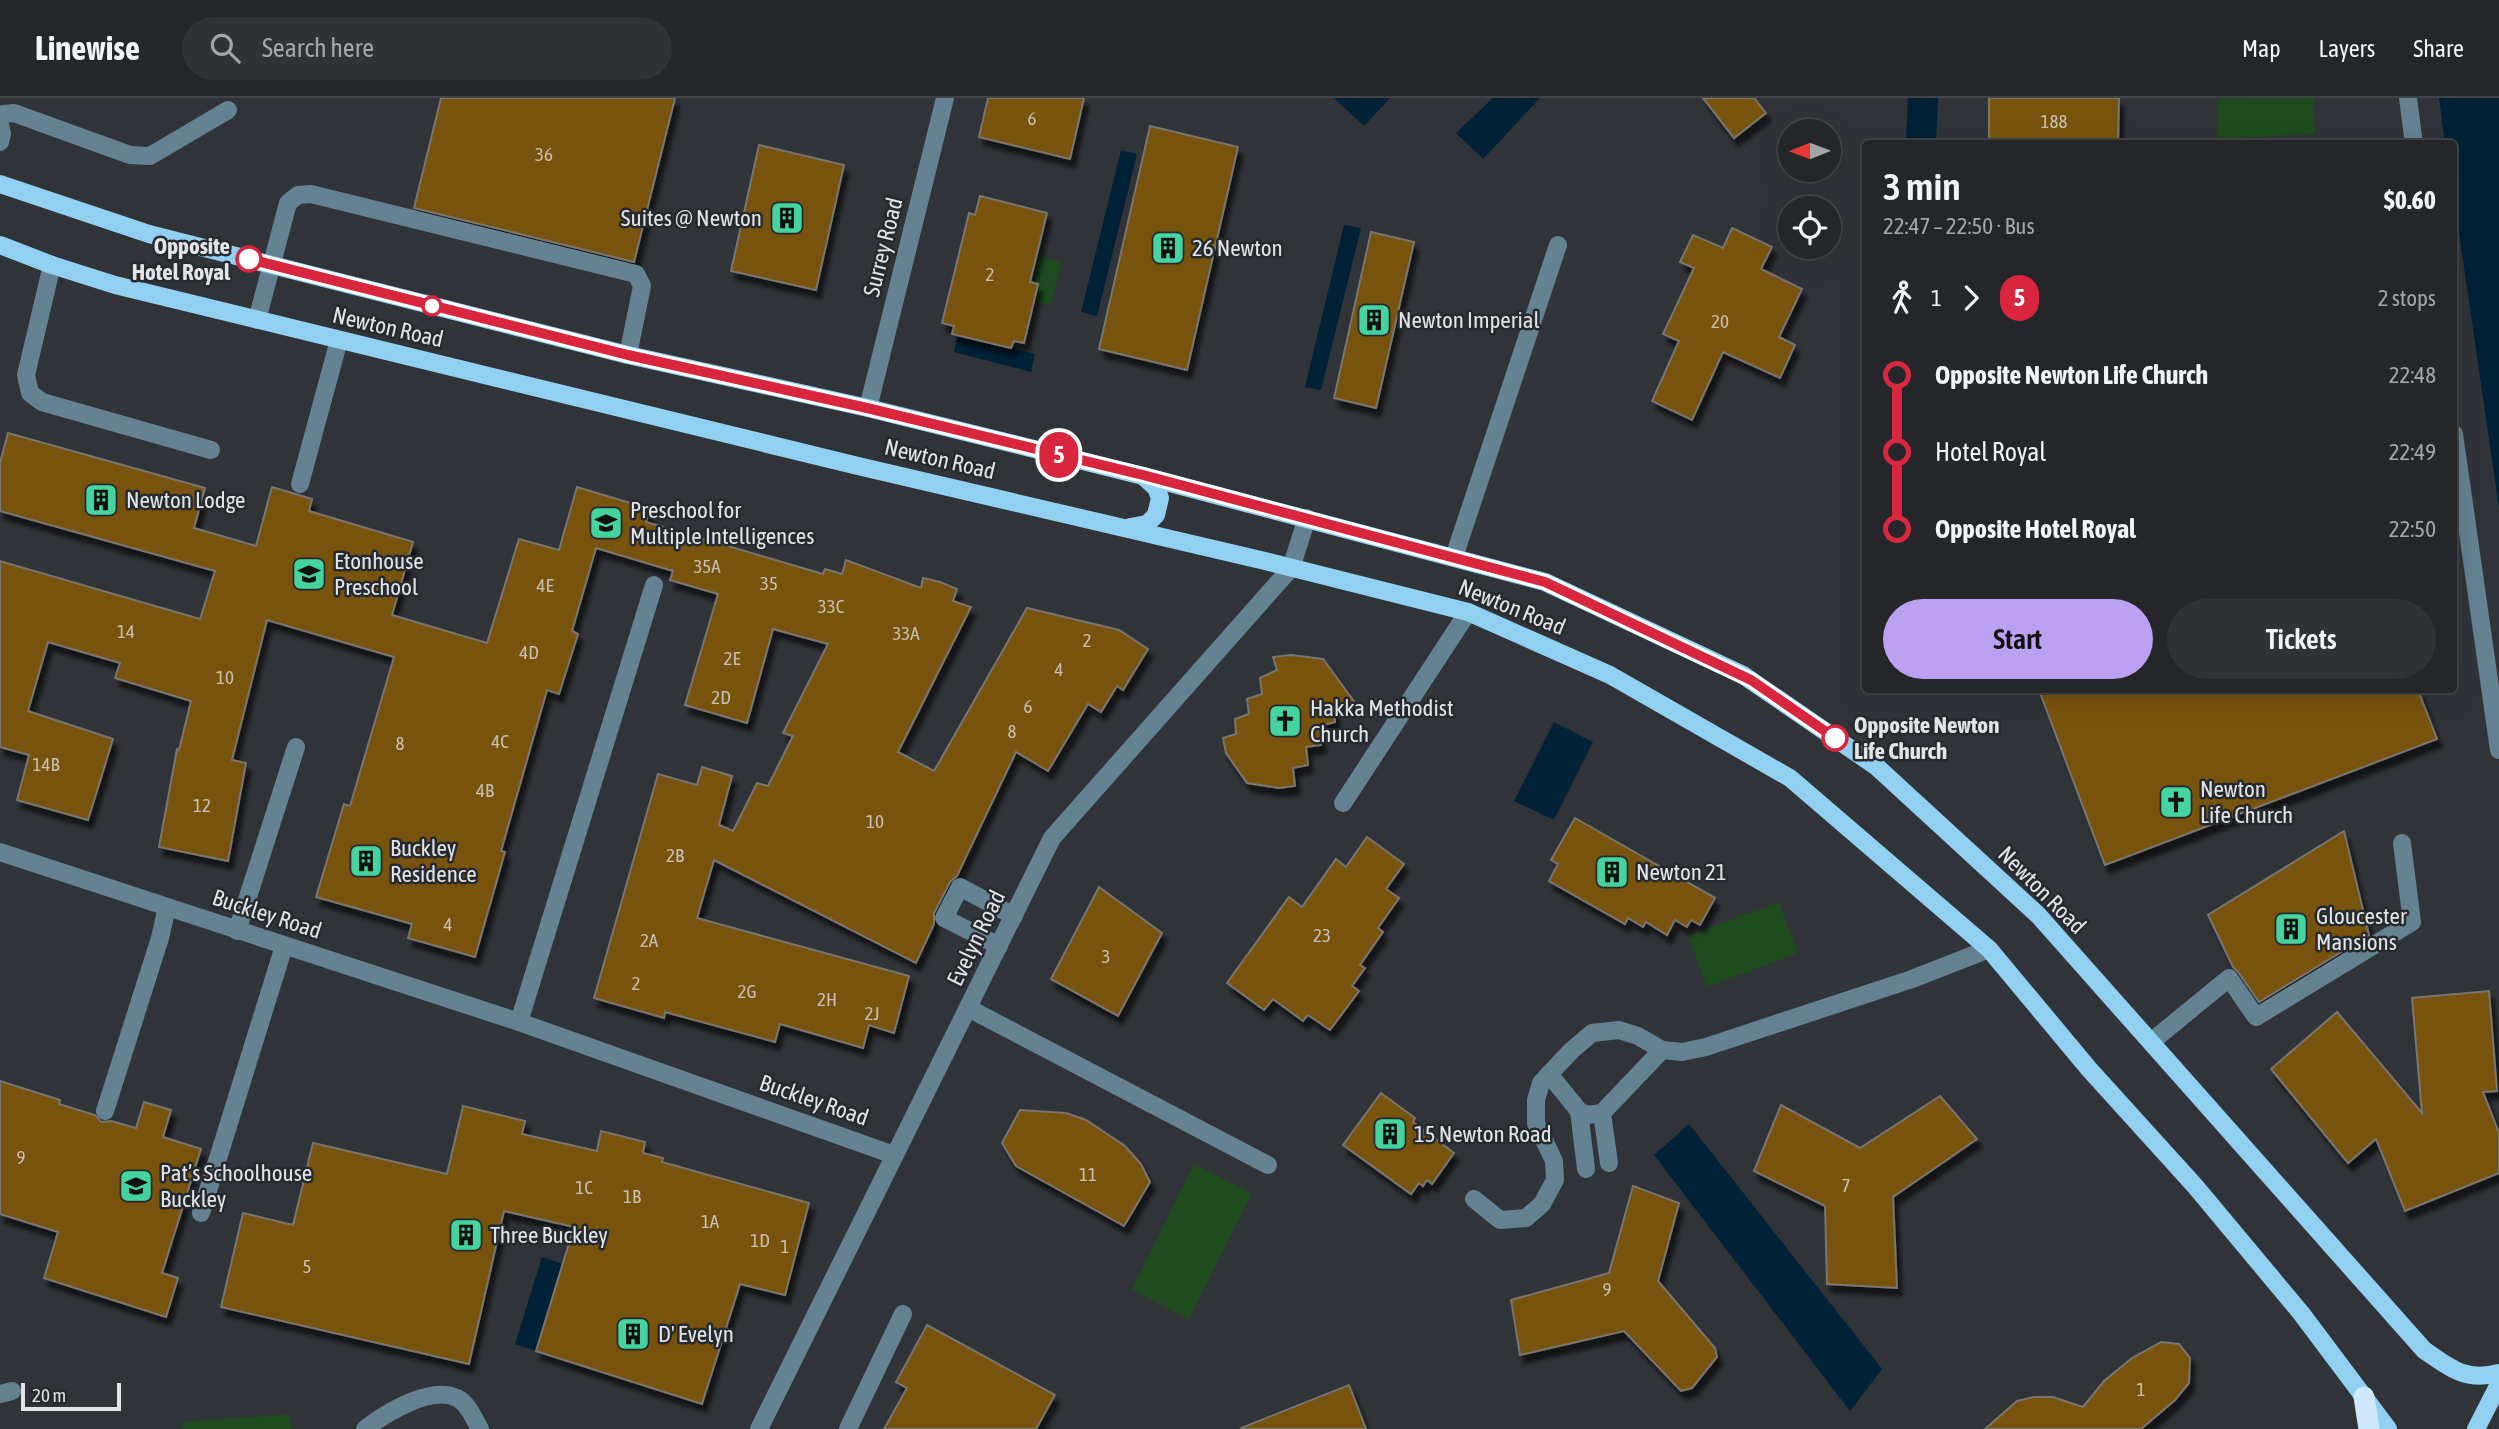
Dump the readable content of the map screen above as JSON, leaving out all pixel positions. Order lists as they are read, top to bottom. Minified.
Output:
{"streets":{"main road":["Newton Road"],"street":["Surrey Road","Buckley Road","Evelyn Road"]},"crossings":[["Surrey Road","Newton Road"],["Newton Road","Evelyn Road"],["Buckley Road","Evelyn Road"]],"places":{"building":["Suites @ Newton","26 Newton","Newton Imperial","Newton Lodge","Buckley Residence","Newton 21","Gloucester Mansions","15 Newton Road","Three Buckley","D' Evelyn"],"other":["Opposite Hotel Royal","Opposite Newton Life Church"],"school or university":["Preschool for Multiple Intelligences","Etonhouse Preschool","Pat’s Schoolhouse Buckley"],"church":["Hakka Methodist Church","Newton Life Church"]},"lines":["bus line 5"],"house_numbers":["6","188","36","2","20","35A","35","4E","33C","14","33A","2","4D","2E","4","10","2D","6","8","4C","8","14B","4B","12","10","2B","4","23","2A","3","2","2G","2H","2J","9","11","7","1C","1B","1A","1D","1","5","9","1"],"scale_bar":"20 m","north":"left","page":{"header":"Linewise","search":"Search here","nav":["Map","Layers","Share"],"on_map":"5","heading":["3 min","22:47 – 22:50 · Bus","$0.60"],"legs":["1","5","2 stops"],"list":[{"name":"Opposite Newton Life Church","value":"22:48"},{"name":"Hotel Royal","value":"22:49"},{"name":"Opposite Hotel Royal","value":"22:50"}],"buttons":["Start","Tickets"],"scale":"20 m"}}
